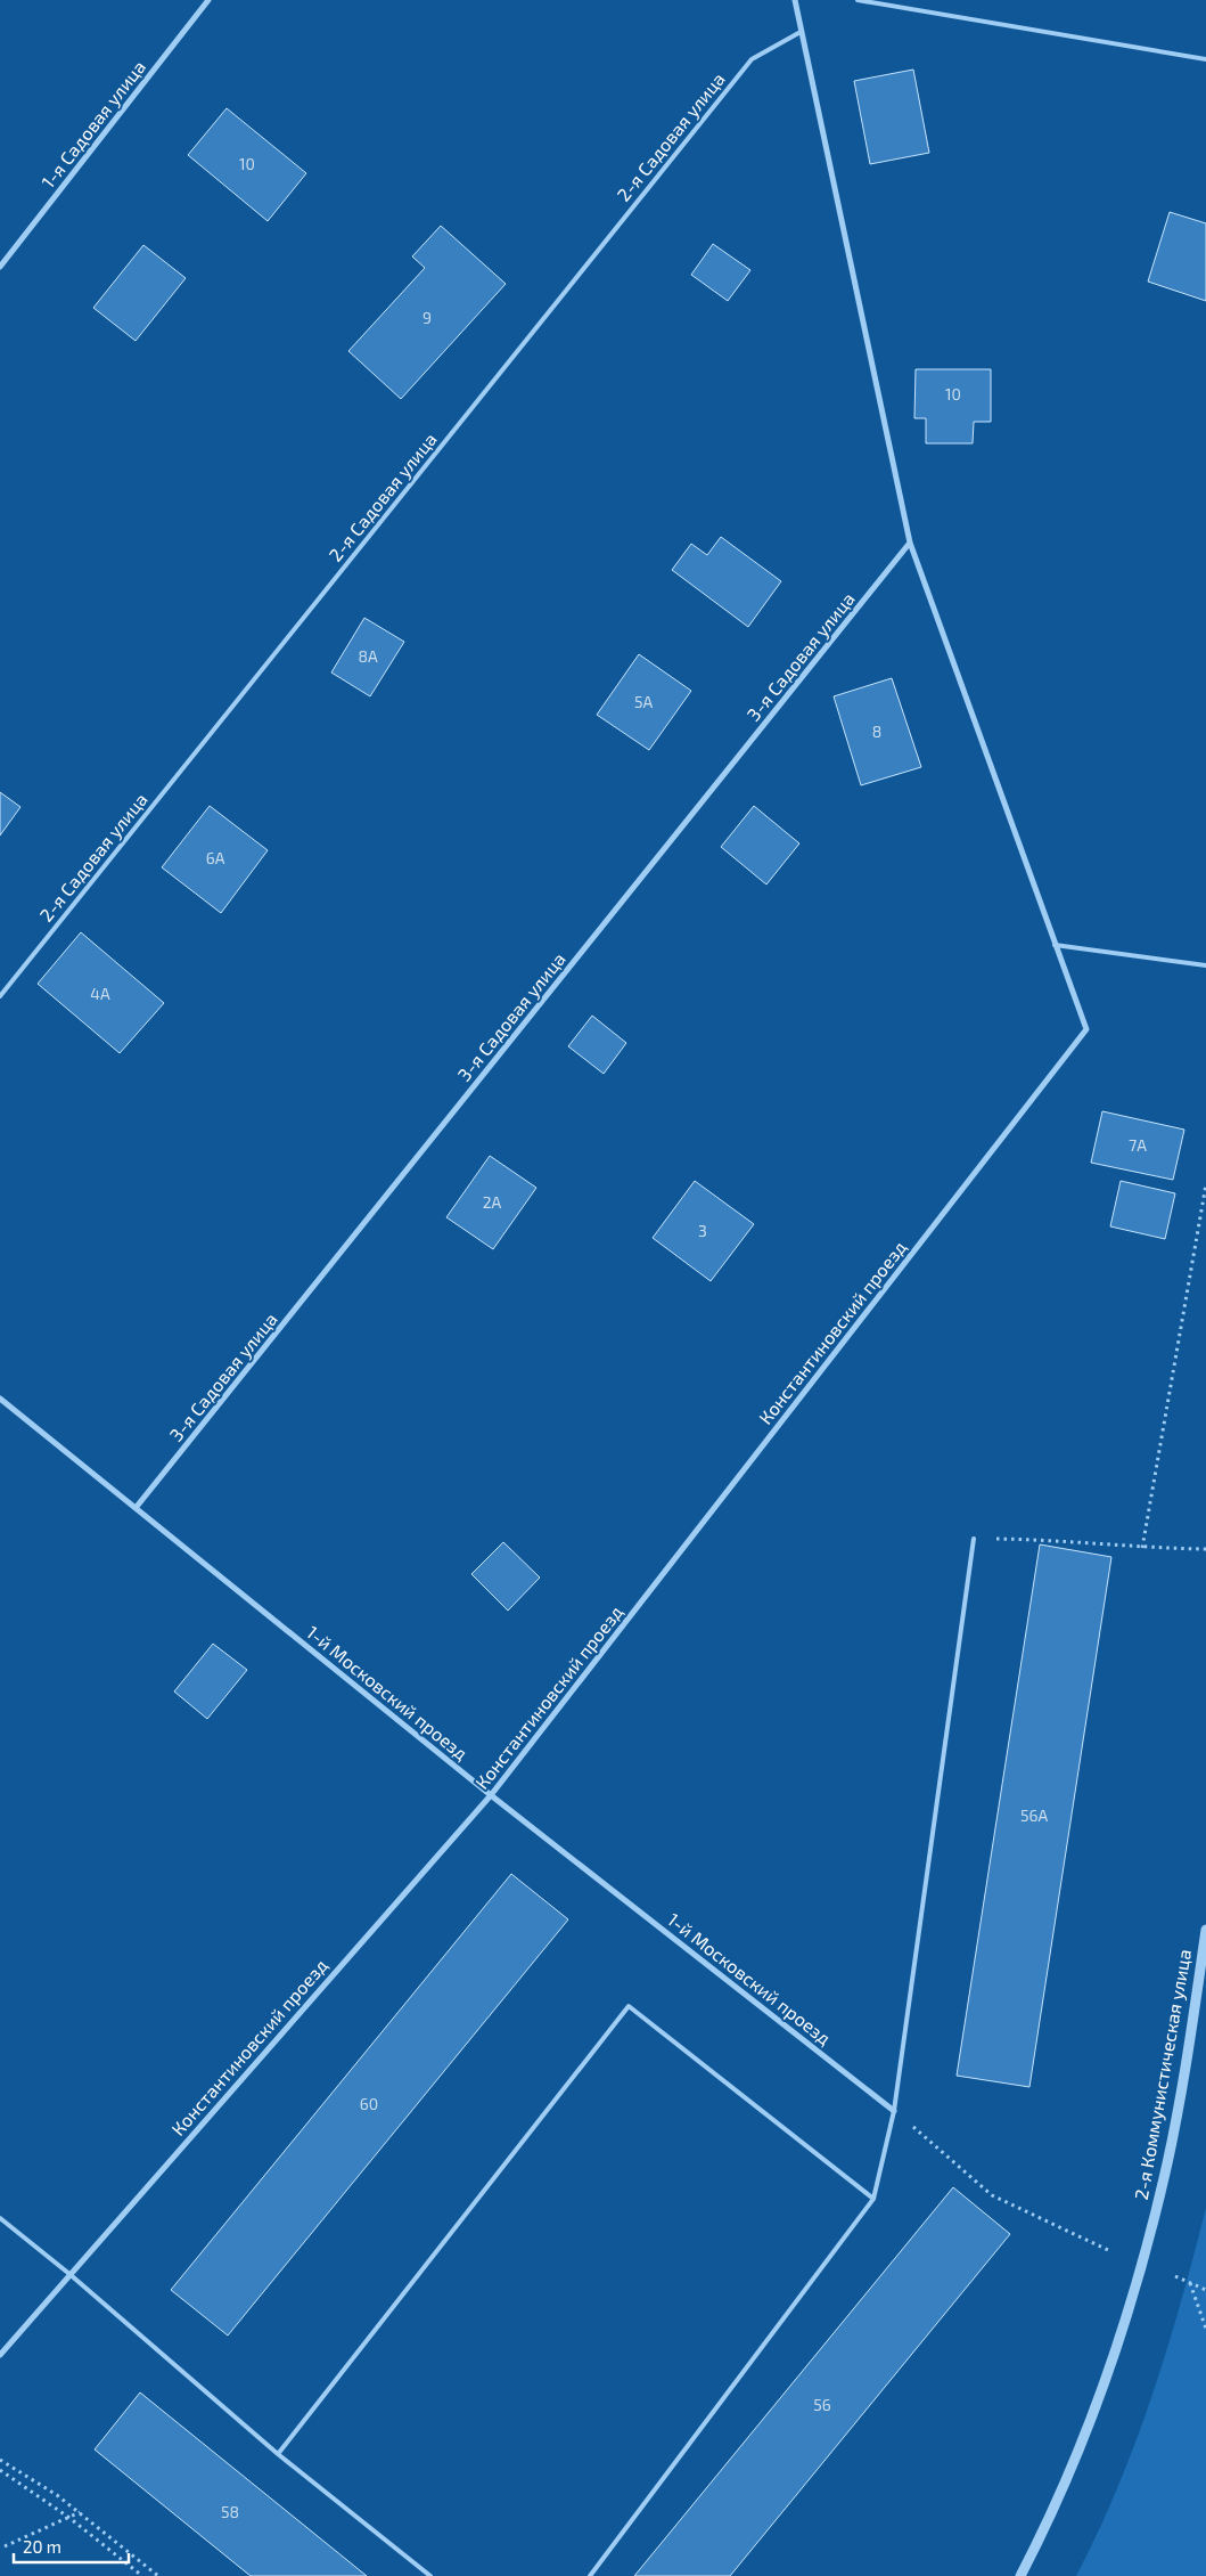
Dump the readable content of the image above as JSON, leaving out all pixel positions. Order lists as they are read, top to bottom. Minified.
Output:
{"streets":{"street":["1-я Садовая улица","3-я Садовая улица","Константиновский проезд","1-й Московский проезд","2-я Коммунистическая улица"],"lane":["2-я Садовая улица"]},"crossings":[["3-я Садовая улица","1-й Московский проезд"],["Константиновский проезд","1-й Московский проезд"]],"house_numbers":["10","9","10","8А","5А","8","6А","4А","7А","2А","3","56А","60","56","58"],"scale_bar":"20 m"}
